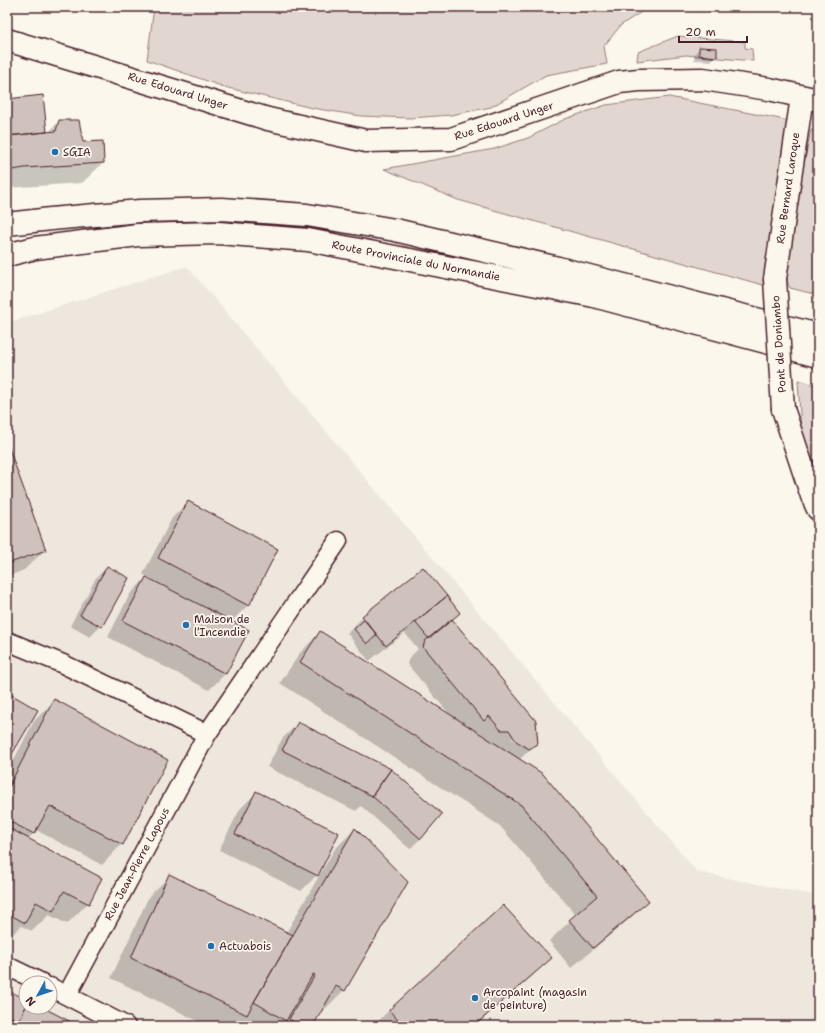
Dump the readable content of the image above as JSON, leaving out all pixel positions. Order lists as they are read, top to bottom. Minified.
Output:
{"streets":{"main road":["Rue Edouard Unger","Rue Bernard Laroque","Route Provinciale du Normandie","Pont de Doniambo"],"street":["Rue Jean-Pierre Lapous"]},"crossings":[["Rue Edouard Unger","Rue Bernard Laroque"],["Rue Bernard Laroque","Pont de Doniambo"]],"places":["SGIA","Maison de l'Incendie","Actuabois","Arcopaint (magasin de peinture)"],"scale_bar":"20 m","north":"bottom left"}
